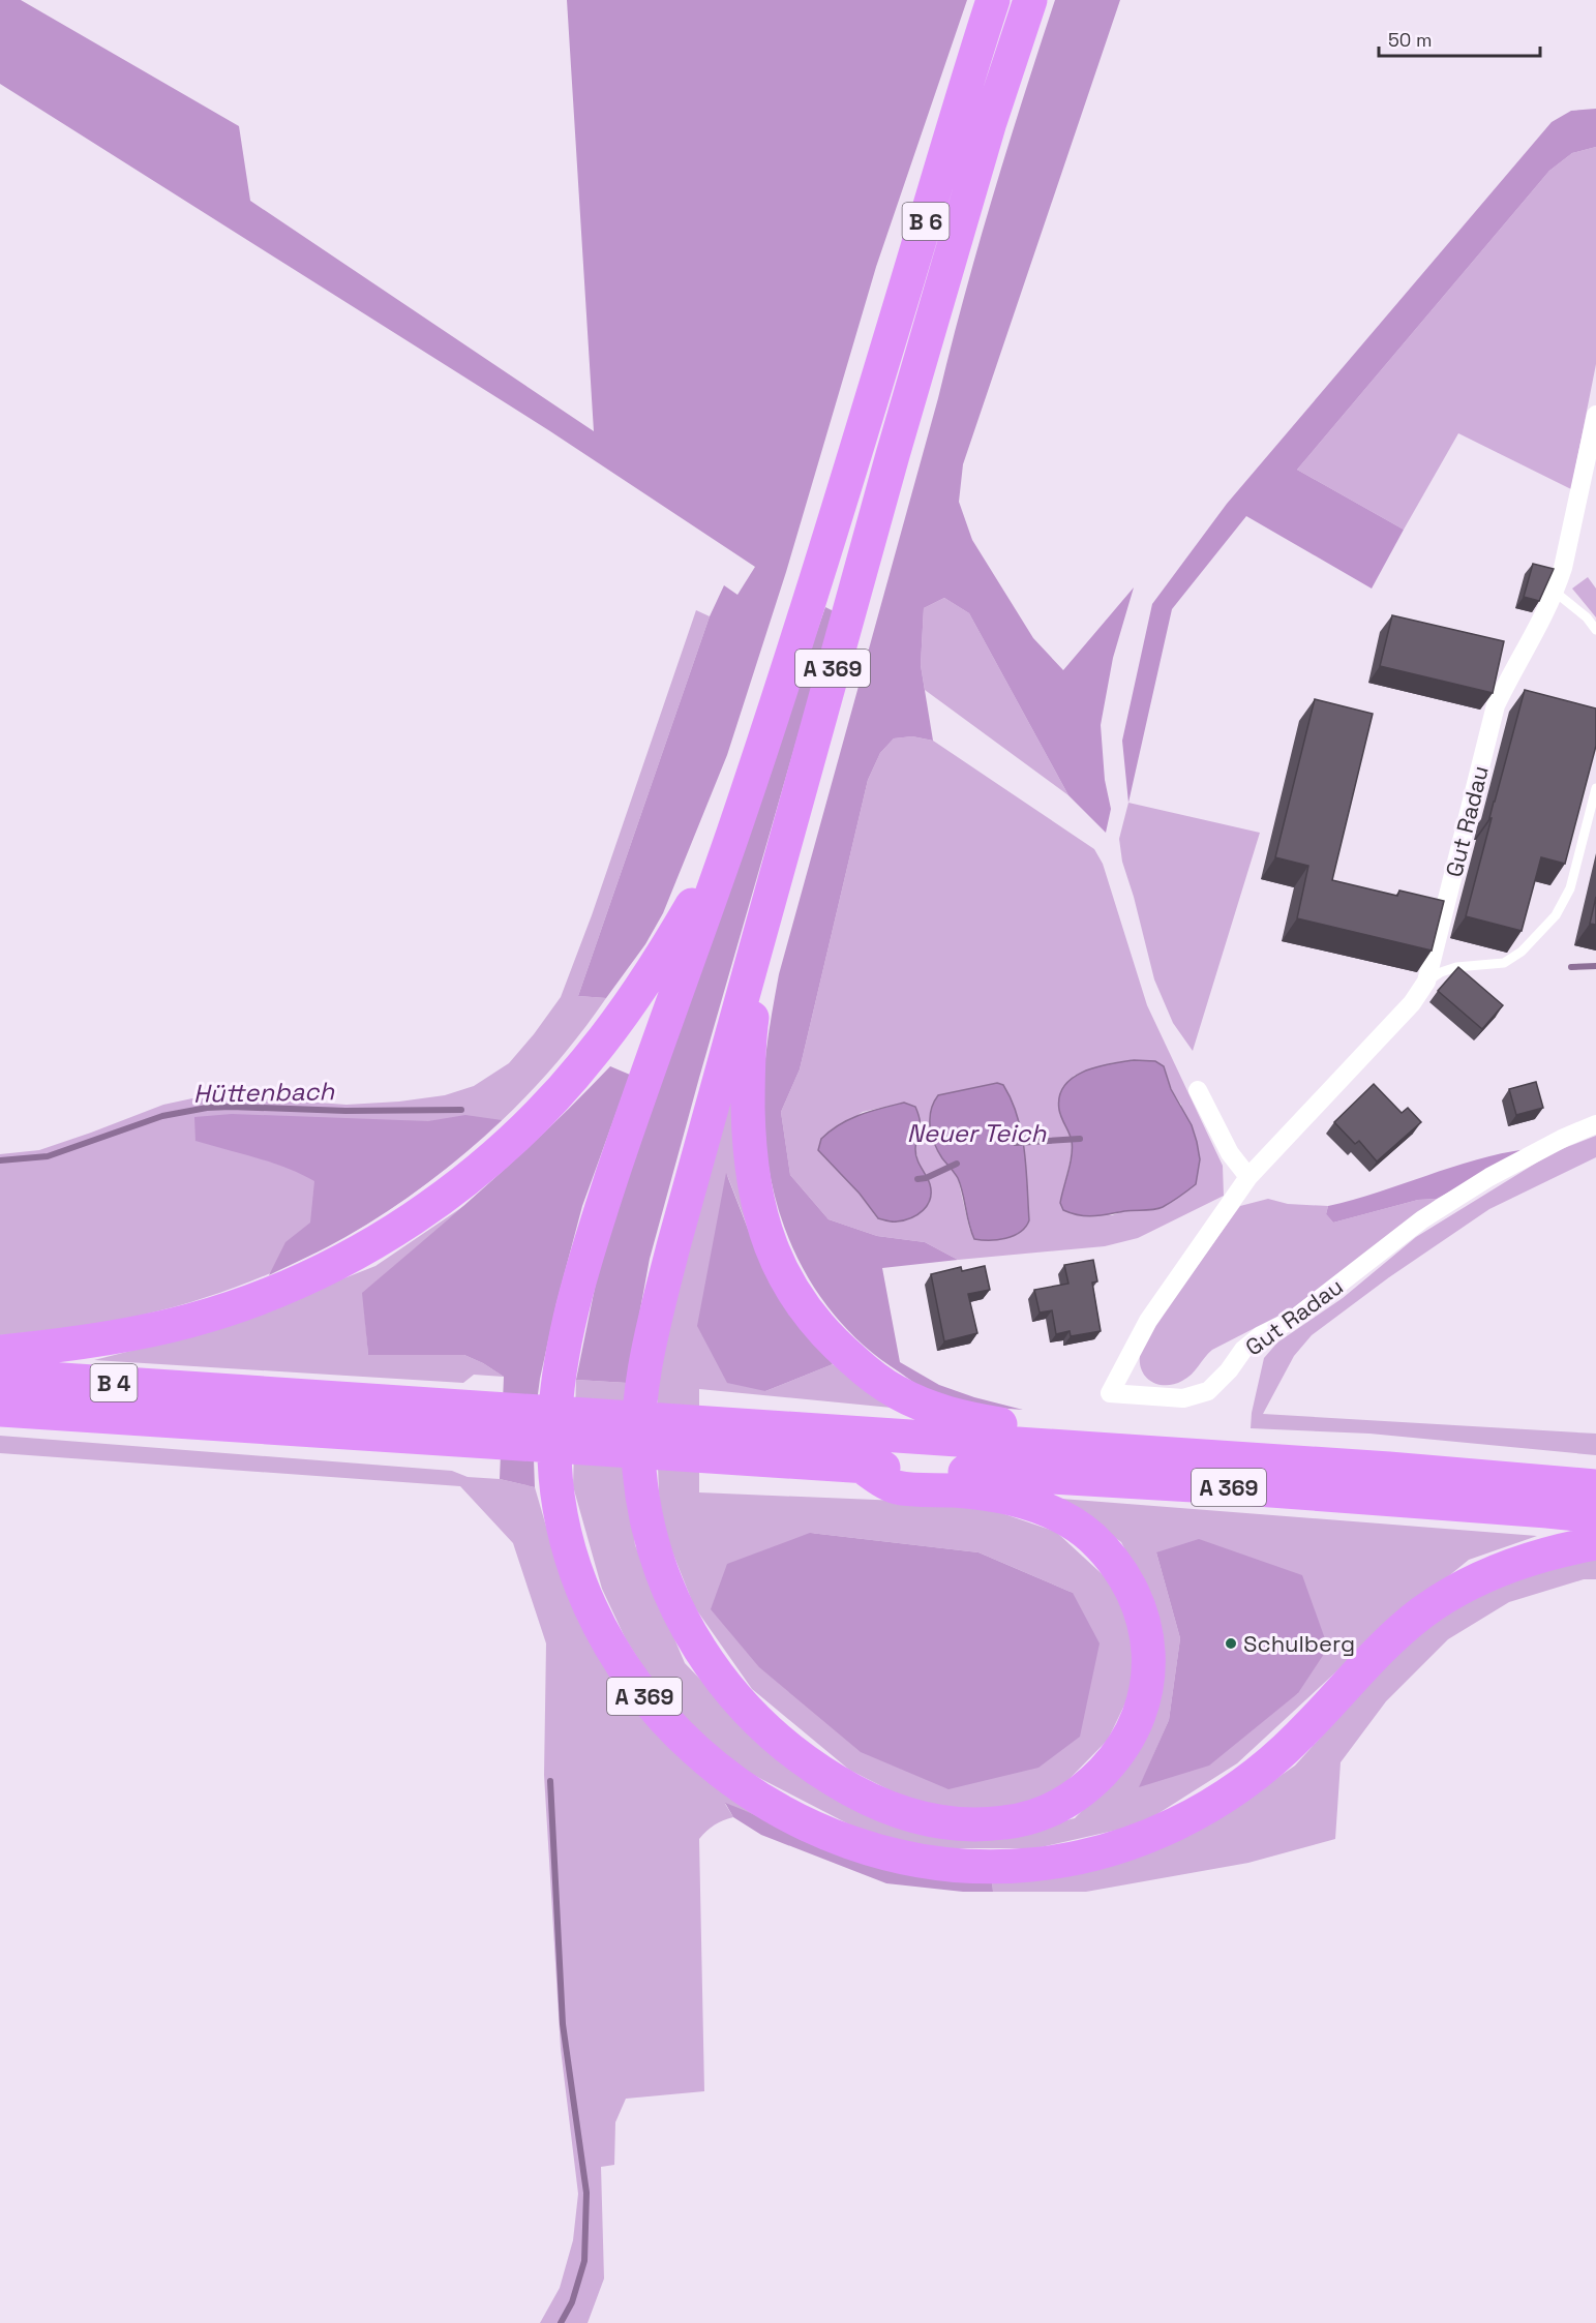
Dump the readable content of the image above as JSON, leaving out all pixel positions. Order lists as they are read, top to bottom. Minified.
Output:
{"streets":{"highway":["B 6","A 369","B 4"],"street":["Gut Radau"]},"crossings":[["B 6","A 369"],["A 369","B 4"]],"water":["Hüttenbach","Neuer Teich"],"places":["Schulberg"],"scale_bar":"50 m"}
